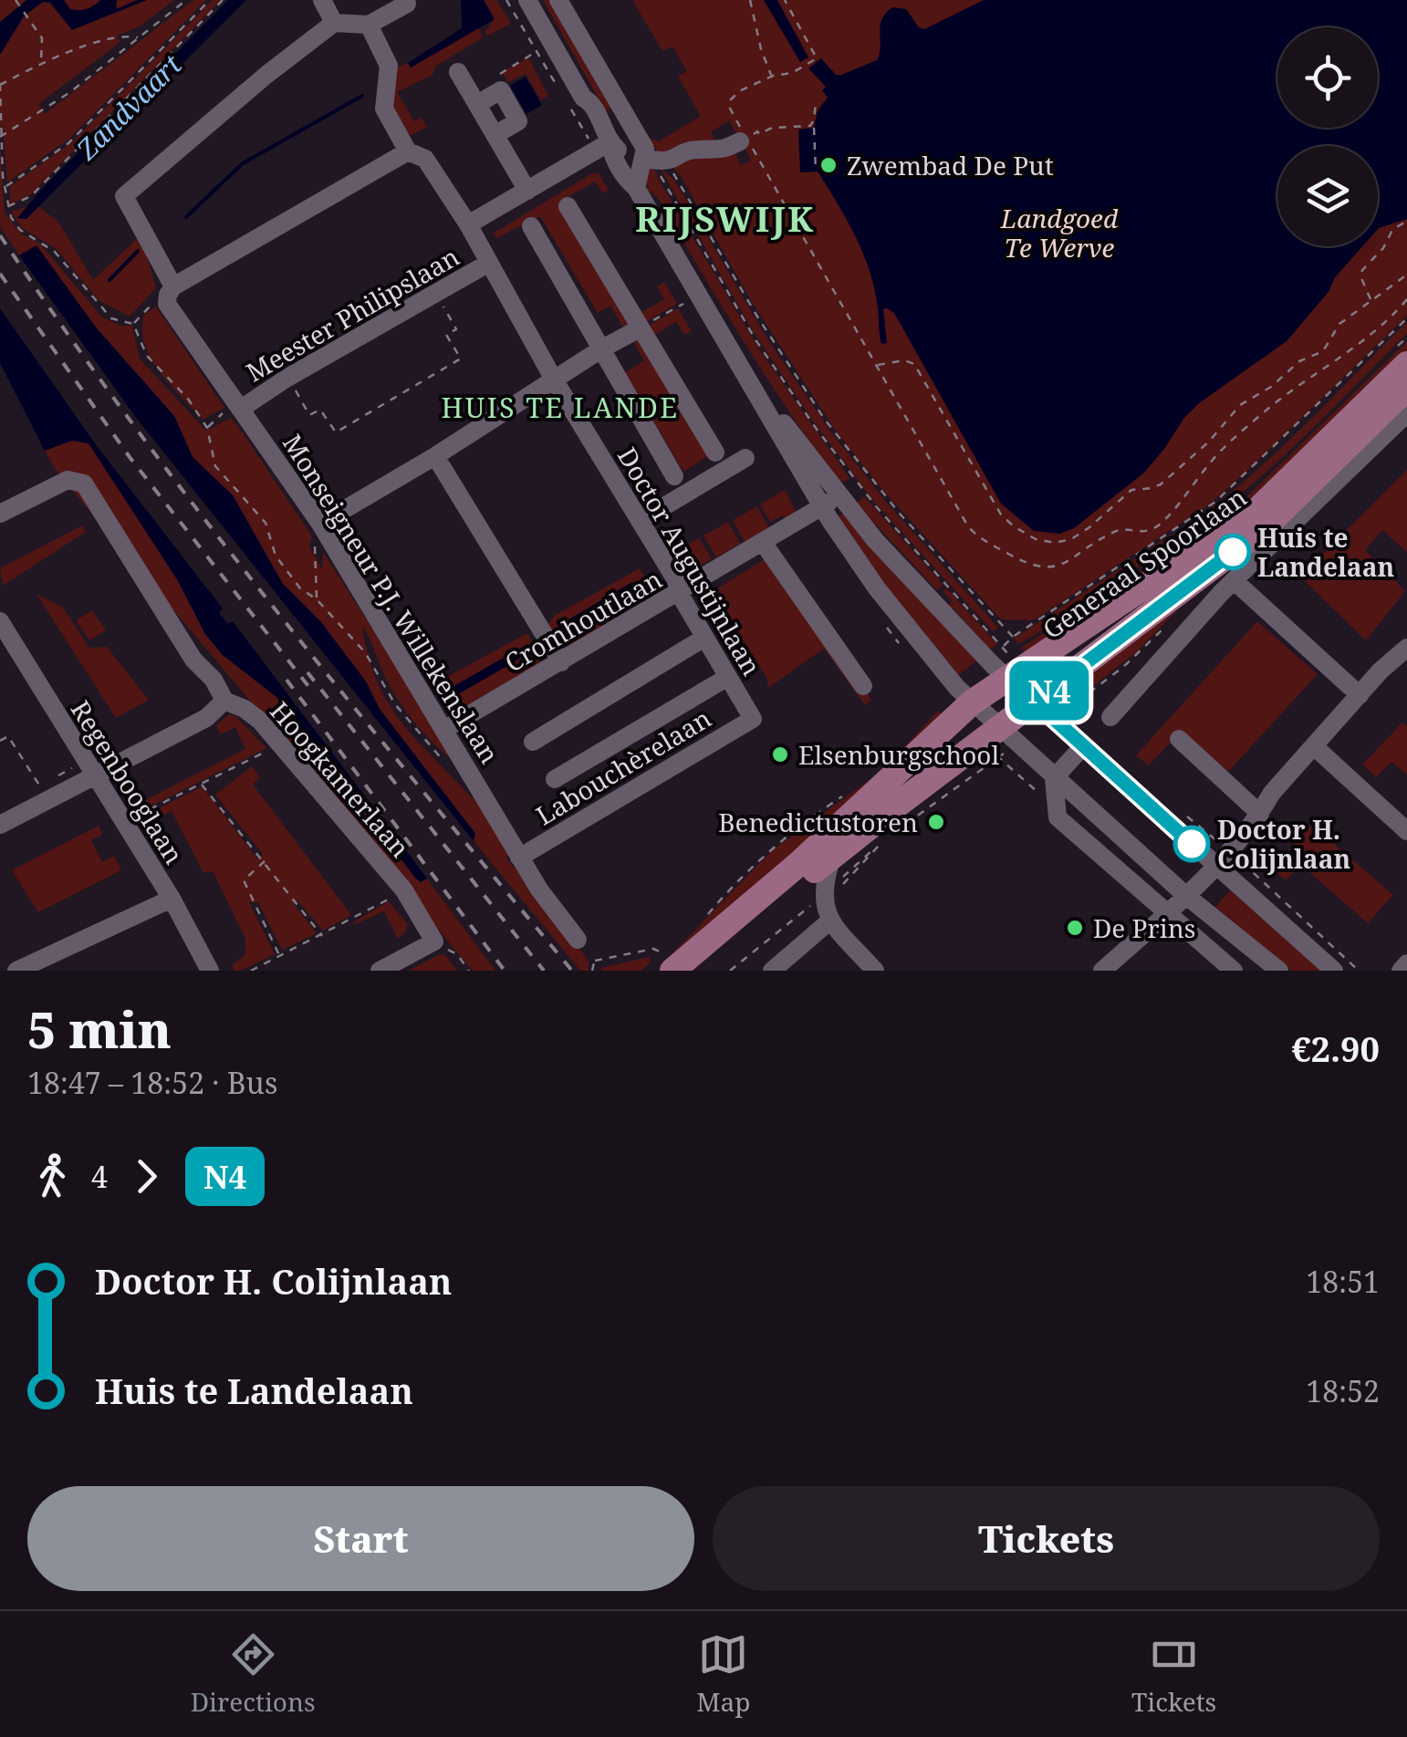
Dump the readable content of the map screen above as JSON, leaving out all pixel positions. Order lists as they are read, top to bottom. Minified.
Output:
{"streets":{"main road":["Generaal Spoorlaan"],"street":["Meester Philipslaan","Doctor Augustijnlaan","Monseigneur P.J. Willekenslaan","Cromhoutlaan","Labouchèrelaan","Hoogkamerlaan","Regenbooglaan"]},"crossings":[["Meester Philipslaan","Doctor Augustijnlaan"],["Meester Philipslaan","Monseigneur P.J. Willekenslaan"],["Doctor Augustijnlaan","Cromhoutlaan"],["Doctor Augustijnlaan","Labouchèrelaan"],["Monseigneur P.J. Willekenslaan","Cromhoutlaan"],["Monseigneur P.J. Willekenslaan","Labouchèrelaan"]],"districts":["RIJSWIJK","HUIS TE LANDE"],"water":["Zandvaart"],"parks":["Landgoed Te Werve"],"places":["Zwembad De Put","Huis te Landelaan","Elsenburgschool","Benedictustoren","Doctor H. Colijnlaan","De Prins"],"lines":["bus line N4"],"page":{"on_map":"N4","heading":["5 min","18:47 – 18:52 · Bus","€2.90"],"legs":["4","N4"],"list":[{"name":"Doctor H. Colijnlaan","value":"18:51"},{"name":"Huis te Landelaan","value":"18:52"}],"buttons":["Start","Tickets"],"tabs":["Directions","Map","Tickets"]}}
